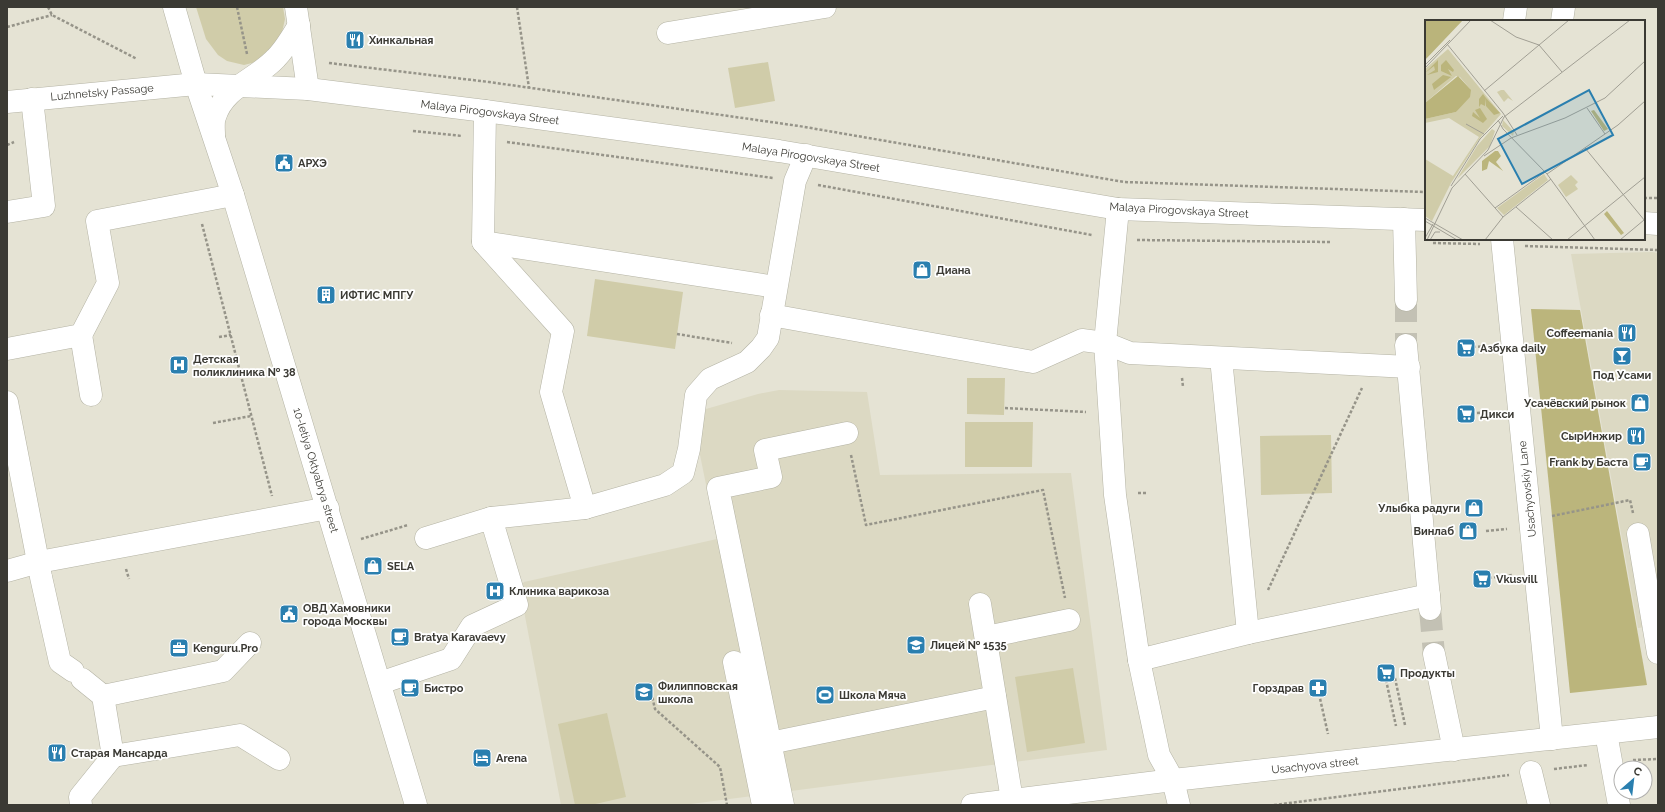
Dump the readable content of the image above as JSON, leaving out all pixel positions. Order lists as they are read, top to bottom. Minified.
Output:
{"streets":{"street":["Luzhnetsky Passage","Malaya Pirogovskaya Street","10-letiya Oktyabrya street","Usachyovskiy Lane","Usachyova street"]},"crossings":[["Luzhnetsky Passage","Malaya Pirogovskaya Street"],["Luzhnetsky Passage","10-letiya Oktyabrya street"],["Malaya Pirogovskaya Street","10-letiya Oktyabrya street"],["Usachyovskiy Lane","Usachyova street"]],"places":{"restaurant":["Хинкальная","Coffeemania","СырИнжир","Старая Мансарда"],"public building":["АРХЭ","ОВД Хамовники города Москвы"],"shop":["Диана","Усачёвский рынок","Улыбка радуги","Винлаб","SELA"],"building":["ИФТИС МПГУ"],"supermarket":["Азбука daily","Дикси","Vkusvill","Продукты"],"bar":["Под Усами"],"hospital":["Детская поликлиника № 38","Клиника варикоза"],"cafe":["Frank by Баста","Bratya Karavaevy","Бистро"],"school or university":["Лицей № 1535","Филипповская школа"],"office":["Kenguru.Pro"],"pharmacy":["Горздрав"],"sports":["Школа Мяча"],"hotel":["Arena"]},"north":"top right"}
